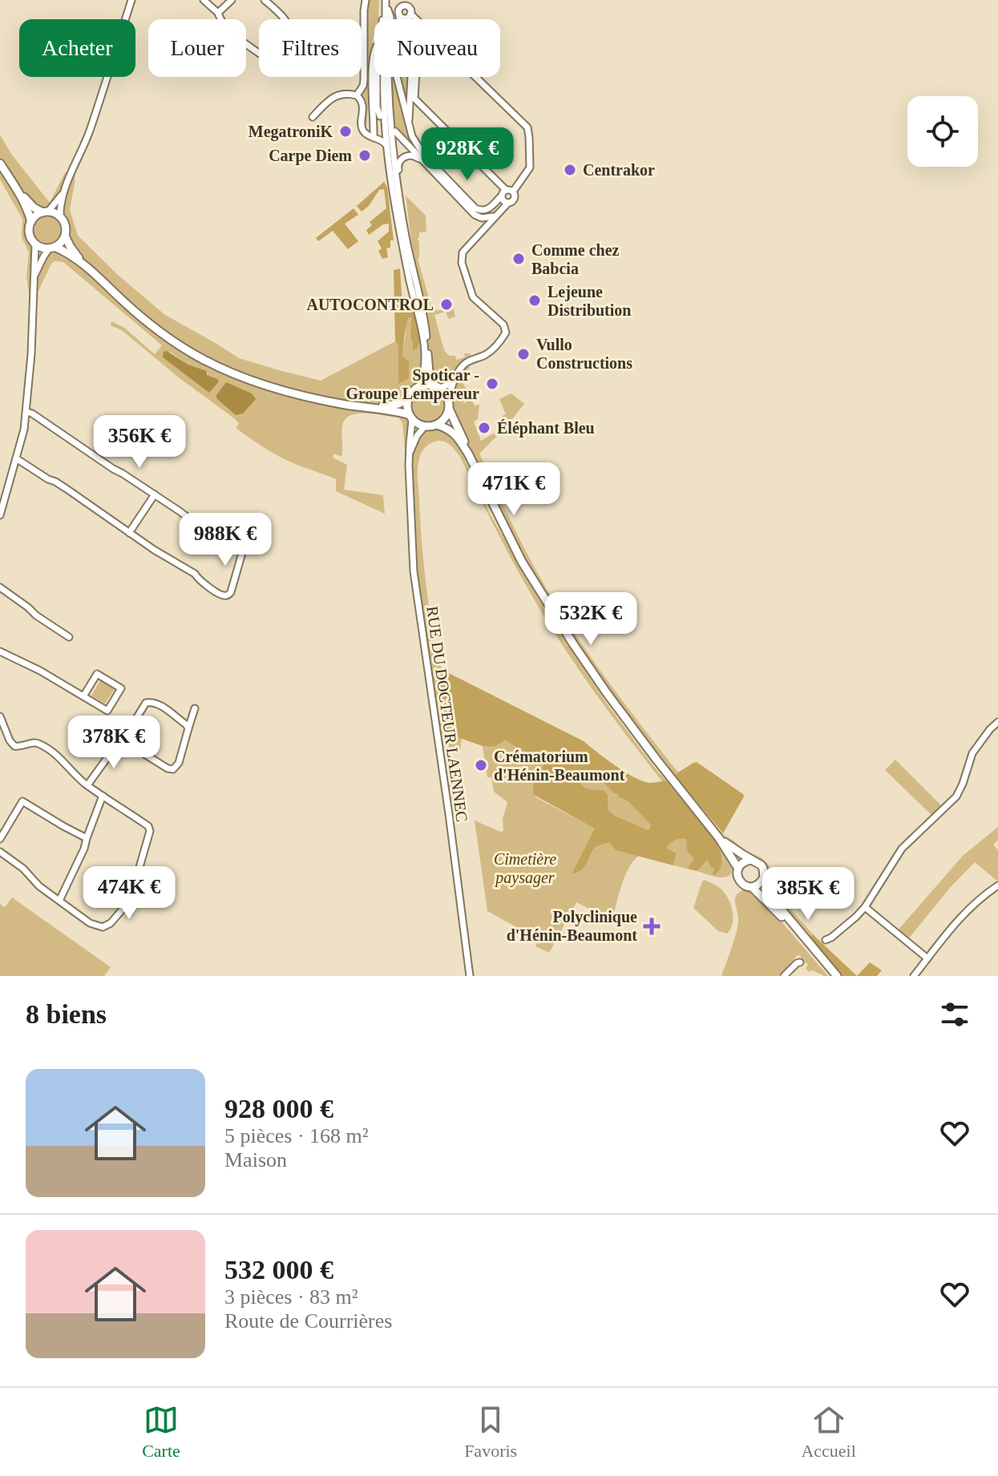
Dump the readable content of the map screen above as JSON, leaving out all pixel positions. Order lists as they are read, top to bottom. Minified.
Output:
{"streets":{"street":["RUE DU DOCTEUR LAENNEC"]},"parks":["Cimetière paysager"],"places":{"other":["MegatroniK","Carpe Diem","Centrakor","Comme chez Babcia","Lejeune Distribution","AUTOCONTROL","Vullo Constructions","Spoticar - Groupe Lempereur","Éléphant Bleu","Crématorium d'Hénin-Beaumont"],"health":["Polyclinique d'Hénin-Beaumont"]},"page":{"chip":["Acheter","Louer","Filtres","Nouveau"],"price":["928K €","356K €","471K €","988K €","532K €","378K €","474K €","385K €"],"heading":"8 biens","list":[{"name":"928 000 €","note":"5 pièces · 168 m² · Maison"},{"name":"532 000 €","note":"3 pièces · 83 m² · Route de Courrières"}],"tabs":["Carte","Favoris","Accueil"]}}
